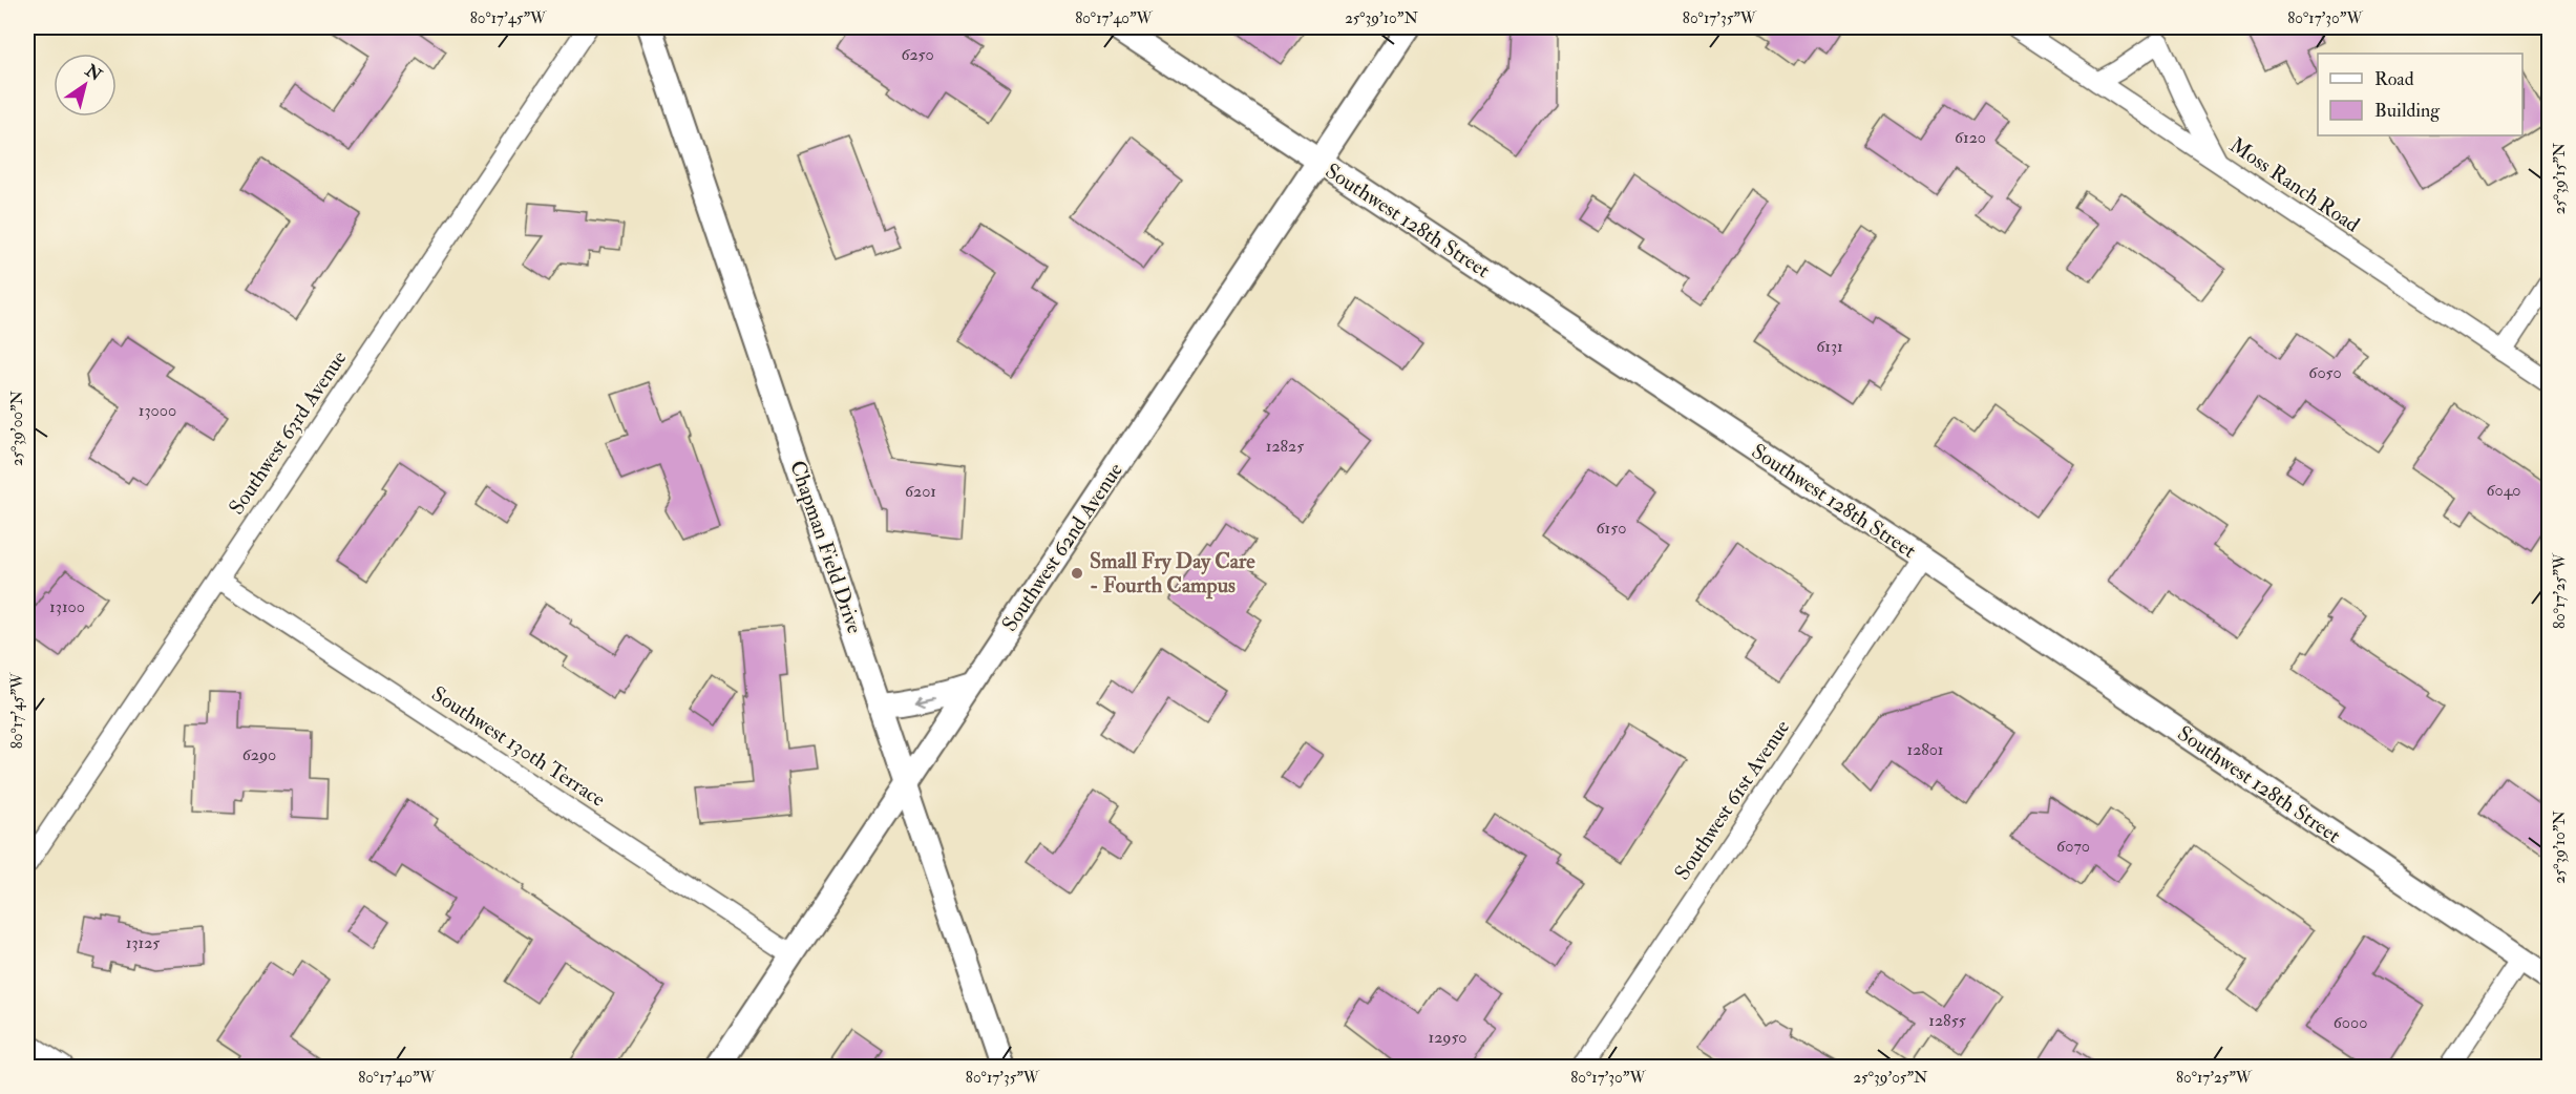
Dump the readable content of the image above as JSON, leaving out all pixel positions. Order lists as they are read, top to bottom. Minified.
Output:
{"streets":{"street":["Moss Ranch Road","Southwest 128th Street","Southwest 63rd Avenue","Chapman Field Drive","Southwest 62nd Avenue","Southwest 130th Terrace","Southwest 61st Avenue"]},"crossings":[["Southwest 128th Street","Southwest 62nd Avenue"],["Southwest 128th Street","Southwest 61st Avenue"],["Southwest 63rd Avenue","Southwest 130th Terrace"],["Chapman Field Drive","Southwest 62nd Avenue"],["Southwest 62nd Avenue","Southwest 130th Terrace"]],"places":["Small Fry Day Care - Fourth Campus"],"house_numbers":["6250","6120","6131","6050","13000","12825","6040","6201","6150","13100","12801","6290","6070","13125","12855","6000","12950"],"legend":["Road","Building"],"north":"top right","coordinates":["80°17'45\"W","80°17'40\"W","25°39'10\"N","80°17'35\"W","80°17'30\"W","25°39'15\"N","25°39'00\"N","80°17'25\"W","25°39'05\"N"]}
